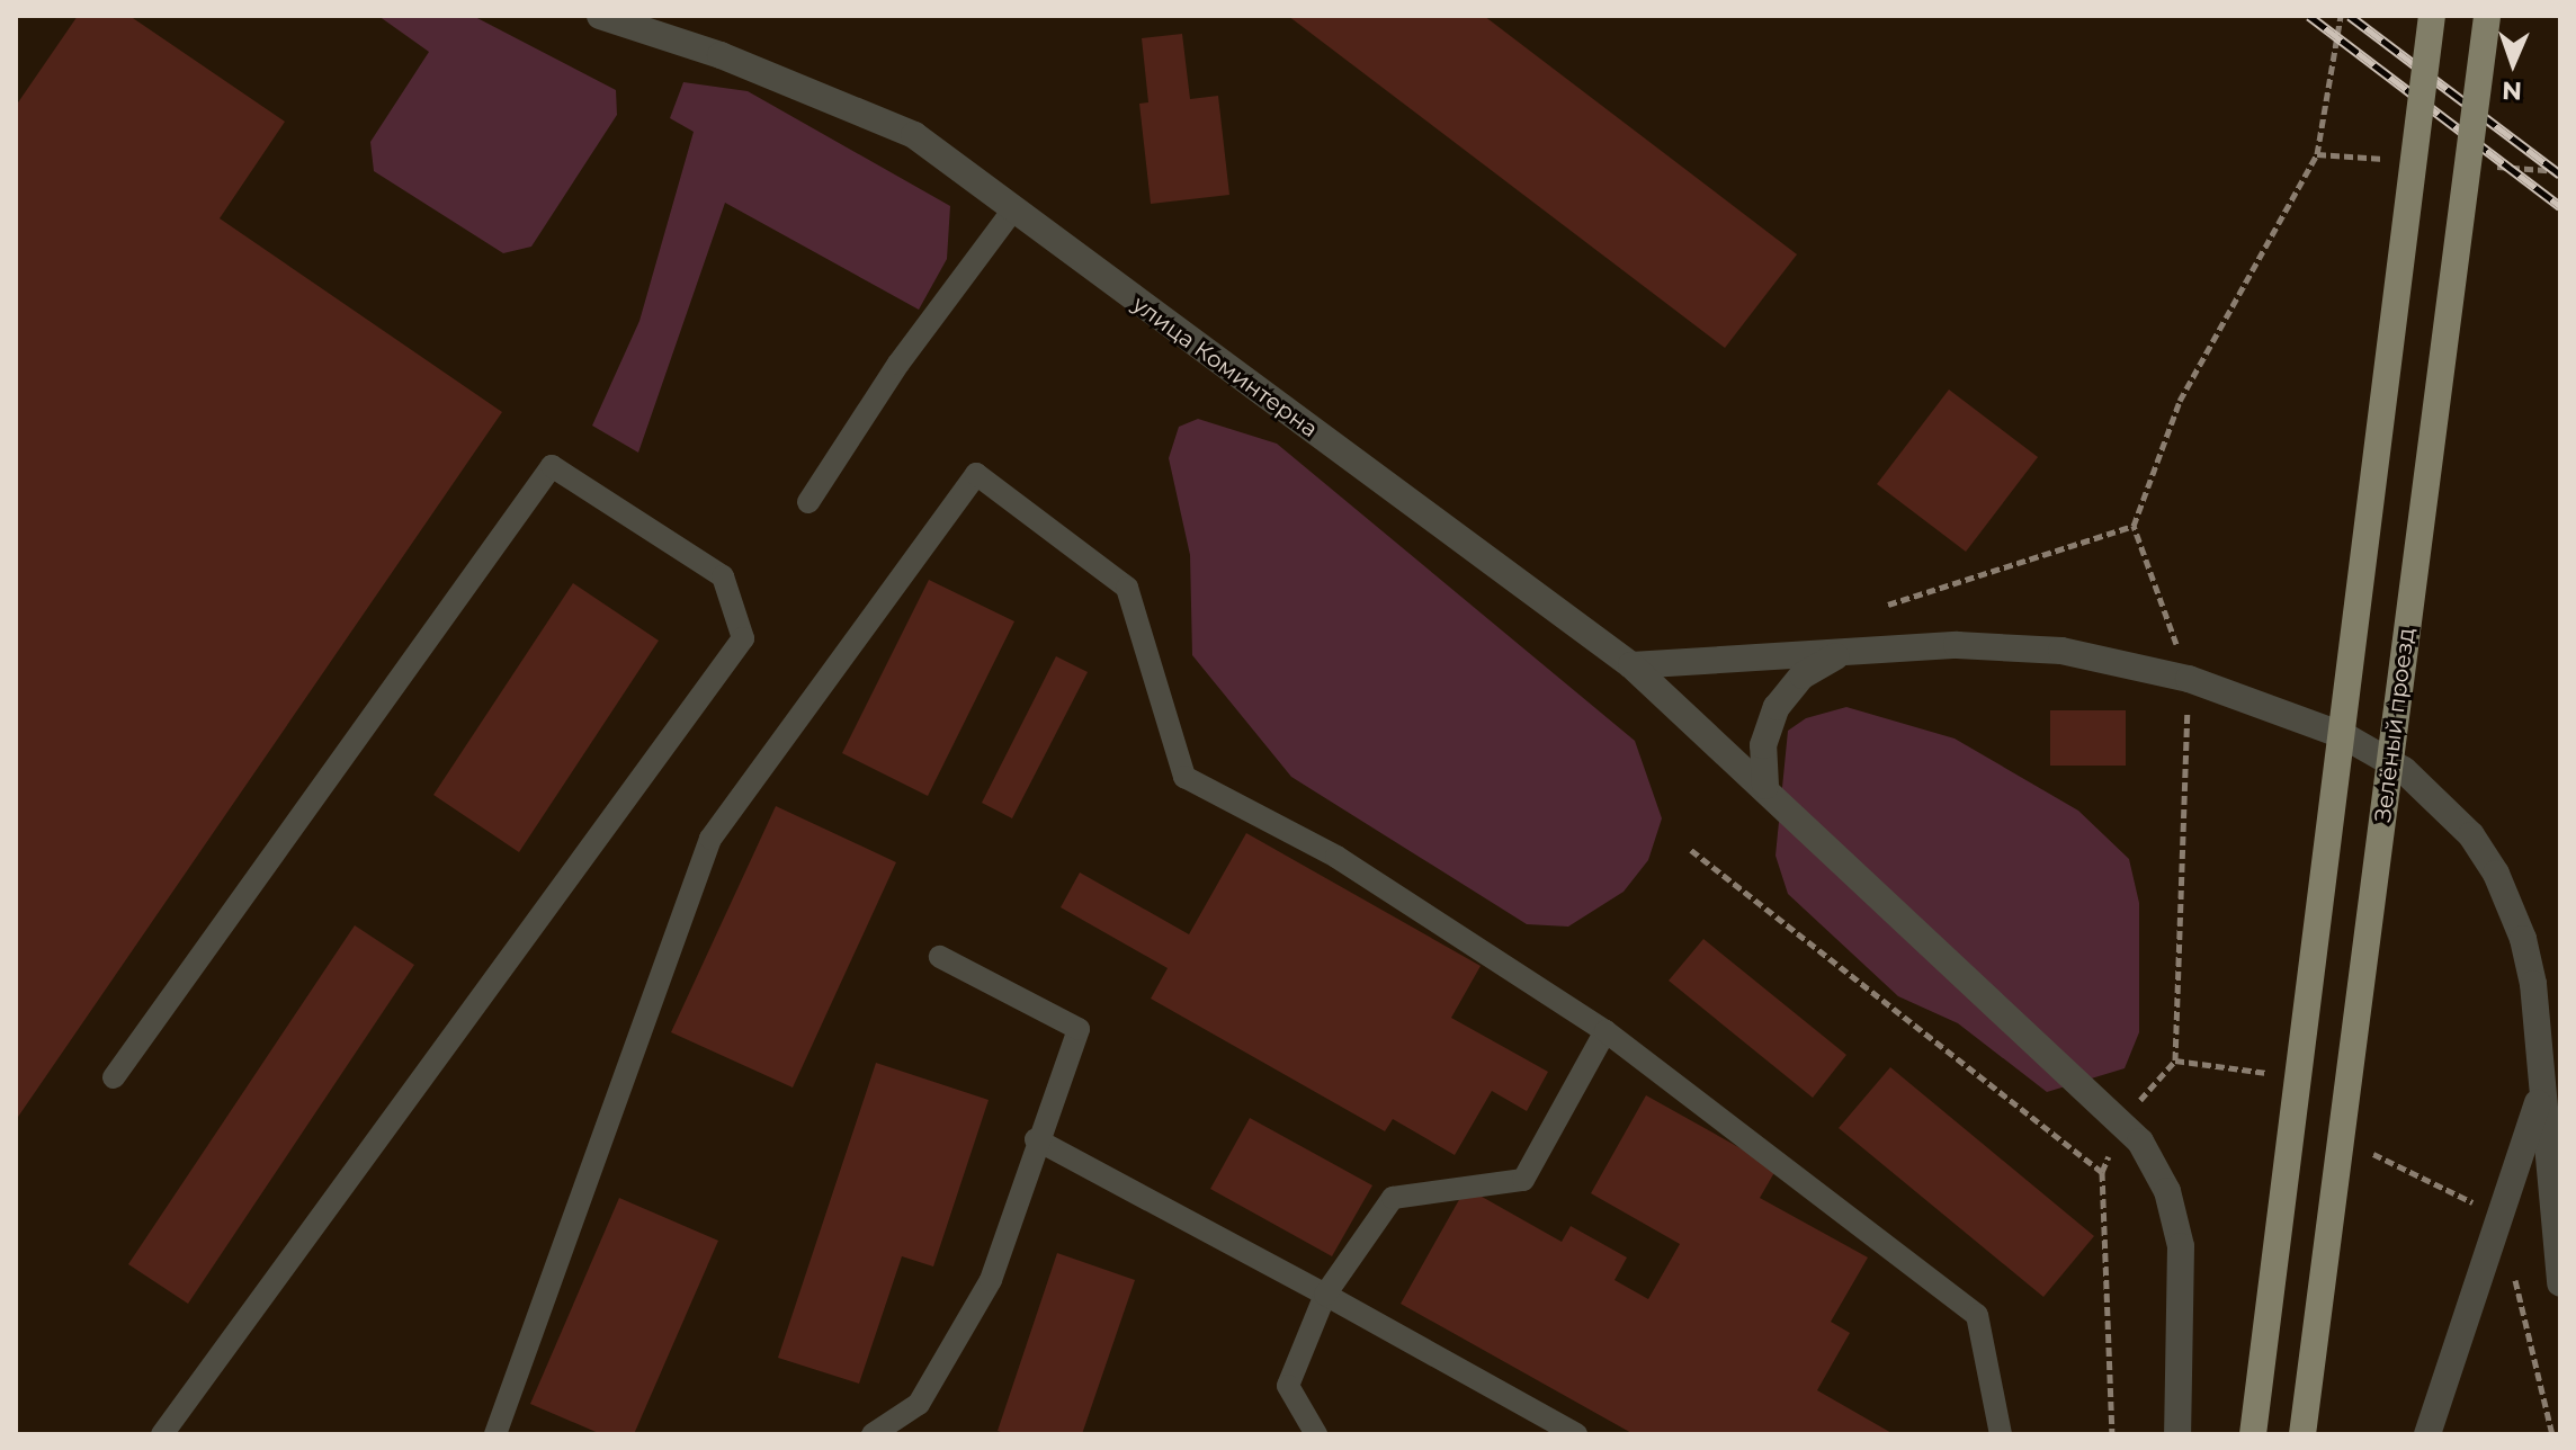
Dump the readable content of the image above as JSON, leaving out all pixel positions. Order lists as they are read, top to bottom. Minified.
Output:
{"streets":{"main road":["Зелёный проезд"],"street":["улица Коминтерна"]},"north":"bottom"}
